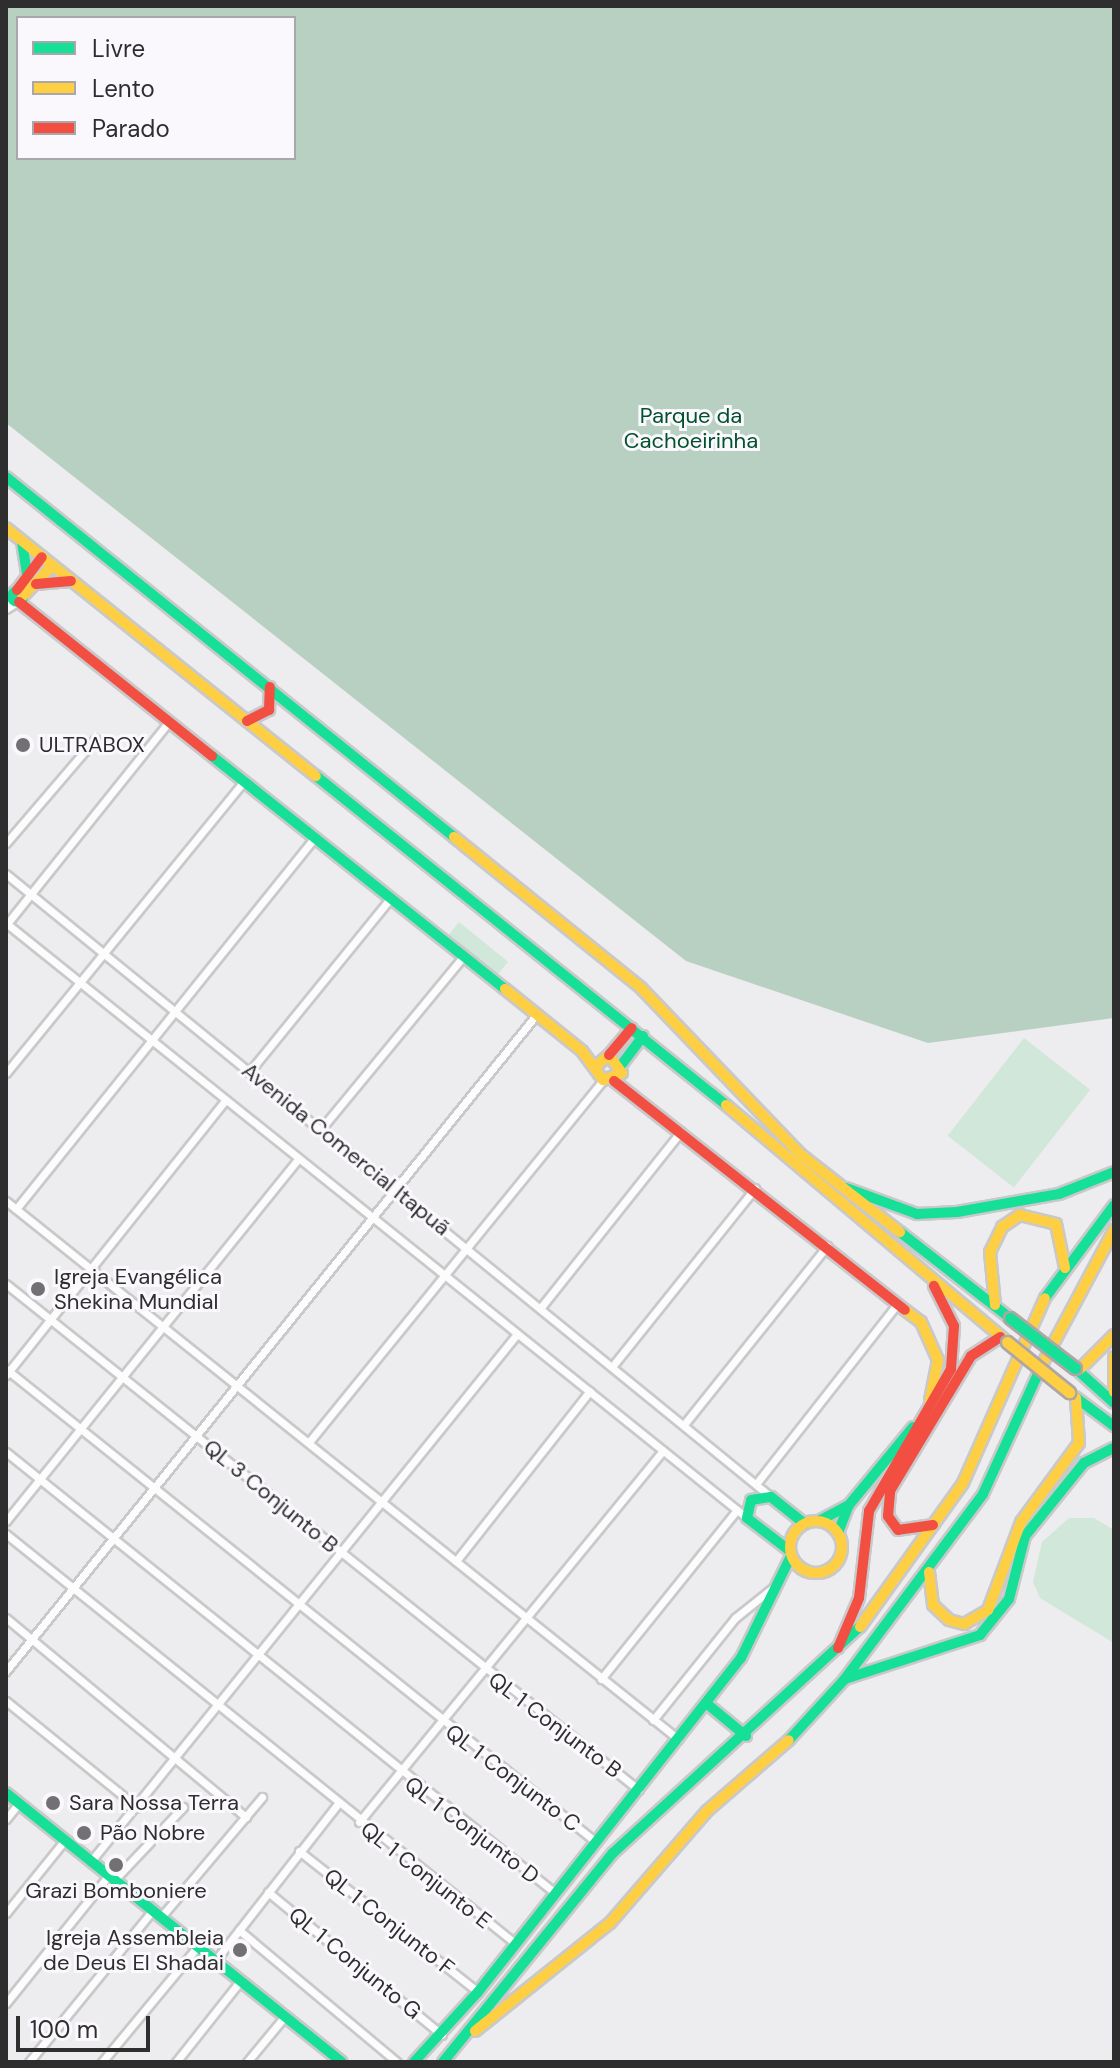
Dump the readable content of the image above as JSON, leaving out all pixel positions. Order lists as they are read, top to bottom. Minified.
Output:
{"streets":{"street":["Avenida Comercial Itapuã","QL 3 Conjunto B","QL 1 Conjunto B","QL 1 Conjunto C","QL 1 Conjunto D","QL 1 Conjunto E","QL 1 Conjunto F","QL 1 Conjunto G"]},"crossings":[["QL 3 Conjunto B","QL 1 Conjunto B"],["QL 1 Conjunto B","QL 1 Conjunto C"],["QL 1 Conjunto C","QL 1 Conjunto D"],["QL 1 Conjunto D","QL 1 Conjunto E"]],"parks":["Parque da Cachoeirinha"],"places":["ULTRABOX","Igreja Evangélica Shekina Mundial","Sara Nossa Terra","Pão Nobre","Grazi Bomboniere","Igreja Assembleia de Deus El Shadai"],"legend":["Livre","Lento","Parado"],"scale_bar":"100 m"}
